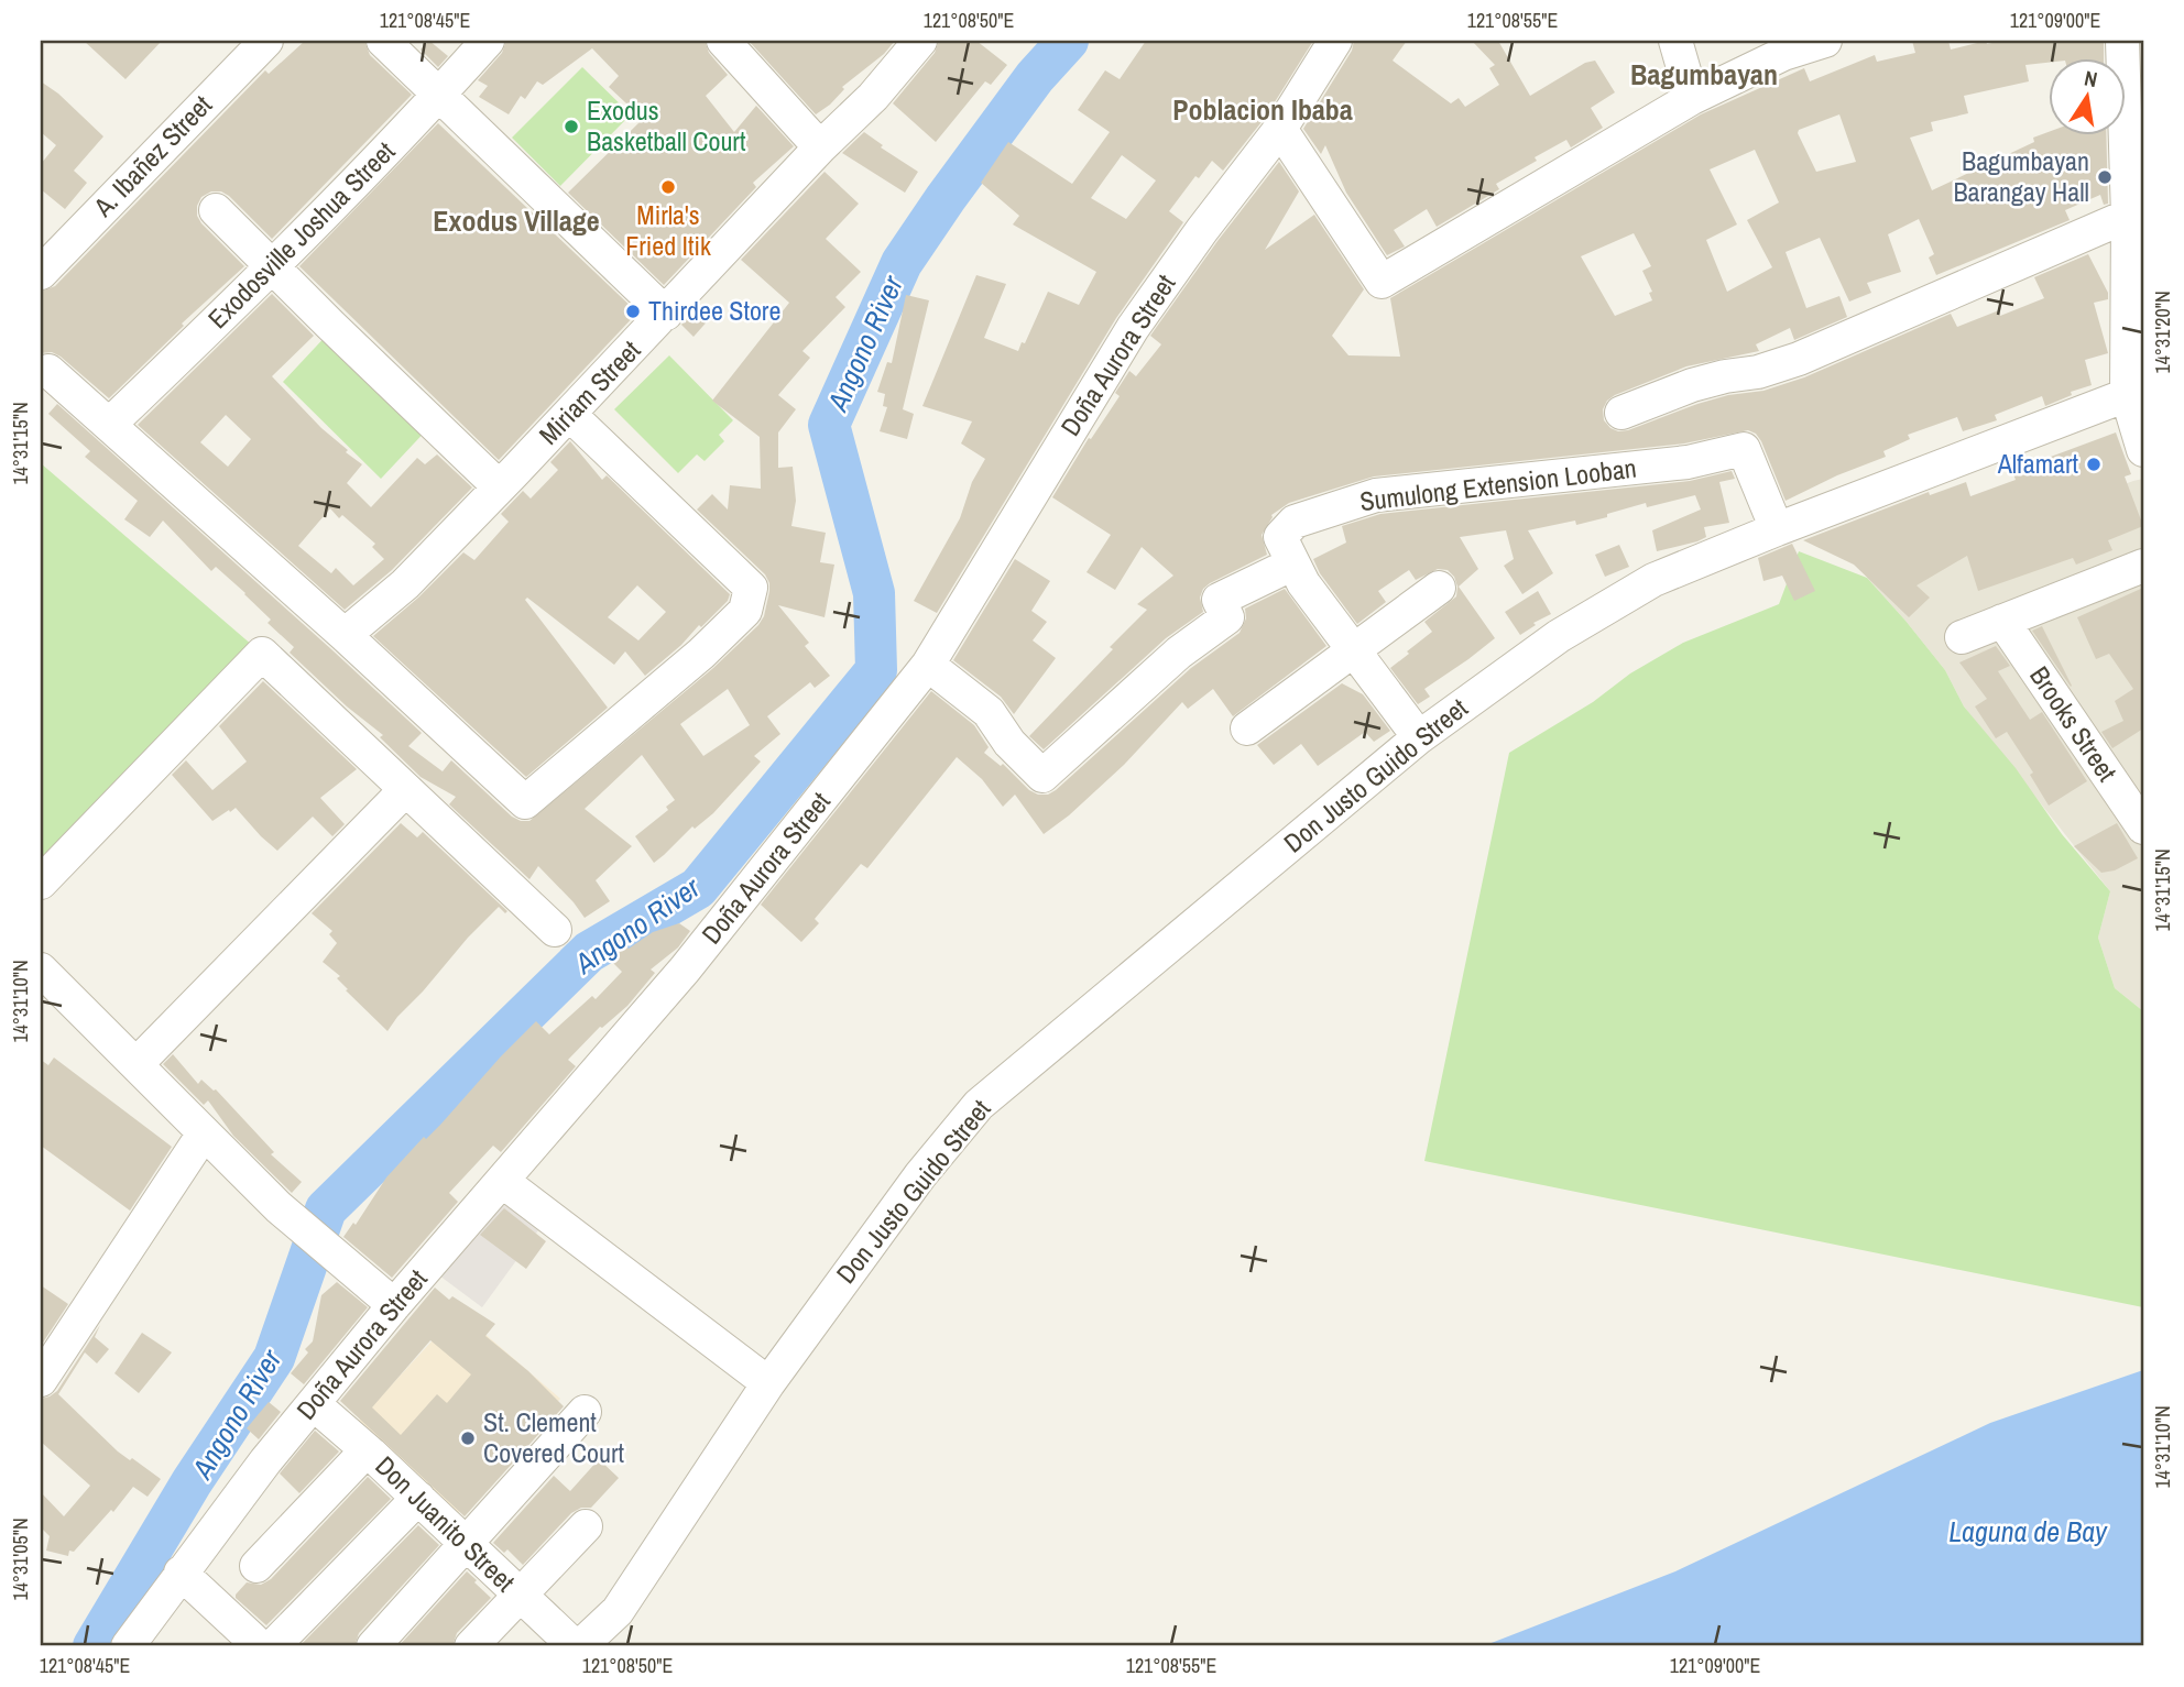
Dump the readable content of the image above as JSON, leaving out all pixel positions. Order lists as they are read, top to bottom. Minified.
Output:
{"streets":{"street":["A. Ibañez Street","Exodosville Joshua Street","Doña Aurora Street","Miriam Street","Sumulong Extension Looban","Brooks Street","Don Justo Guido Street","Don Juanito Street"]},"crossings":[["Doña Aurora Street","Don Juanito Street"],["Sumulong Extension Looban","Don Justo Guido Street"],["Don Justo Guido Street","Don Juanito Street"]],"districts":["Bagumbayan","Poblacion Ibaba","Exodus Village"],"water":["Angono River","Laguna de Bay"],"places":["Exodus Basketball Court","Bagumbayan Barangay Hall","Mirla's Fried Itik","Thirdee Store","Alfamart","St. Clement Covered Court"],"north":"top","coordinates":["121°08'45\"E","121°08'50\"E","121°08'55\"E","121°09'00\"E","14°31'20\"N","14°31'15\"N","14°31'10\"N","14°31'05\"N"]}
